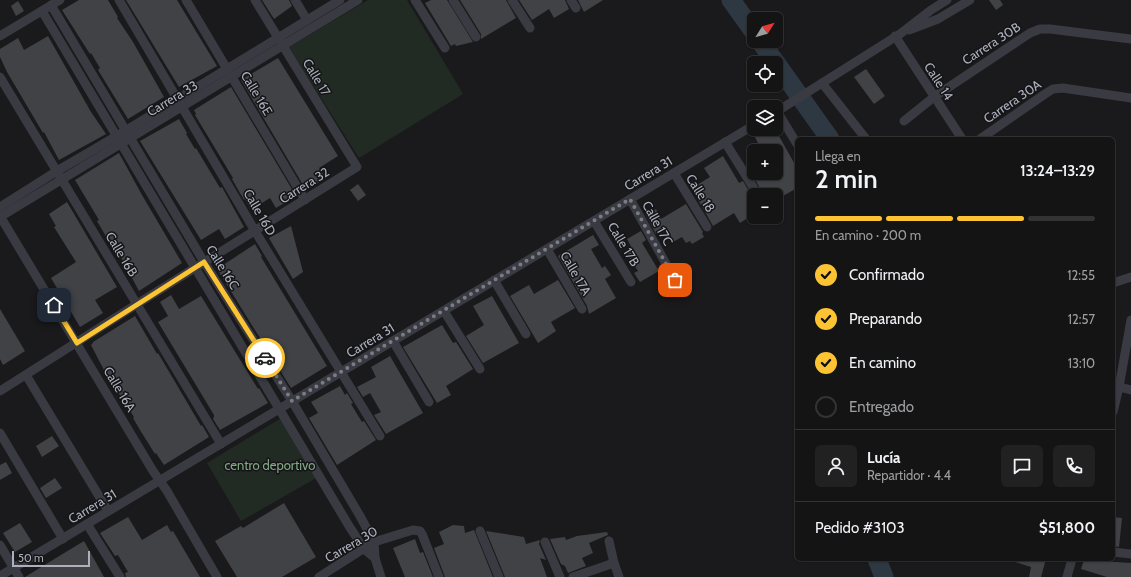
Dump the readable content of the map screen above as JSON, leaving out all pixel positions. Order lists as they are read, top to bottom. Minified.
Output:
{"streets":{"street":["Carrera 30B","Calle 17","Calle 14","Calle 16E","Carrera 33","Carrera 30A","Carrera 31","Carrera 32","Calle 18","Calle 16D","Calle 17C","Calle 17B","Calle 16B","Calle 16C","Calle 17A","Calle 16A","Carrera 30"]},"crossings":[["Carrera 30B","Calle 14"],["Calle 17","Carrera 33"],["Calle 17","Carrera 32"],["Calle 16E","Carrera 33"],["Calle 16E","Carrera 32"],["Carrera 33","Calle 16D"],["Carrera 33","Calle 16B"],["Carrera 33","Calle 16C"],["Carrera 33","Calle 16A"],["Carrera 31","Calle 18"],["Carrera 31","Calle 16D"],["Carrera 31","Calle 17C"],["Carrera 31","Calle 17B"],["Carrera 31","Calle 16B"],["Carrera 31","Calle 16C"],["Carrera 31","Calle 17A"],["Carrera 31","Calle 16A"],["Carrera 32","Calle 16D"],["Carrera 32","Calle 16B"],["Carrera 32","Calle 16C"],["Carrera 32","Calle 16A"],["Calle 16C","Carrera 30"]],"parks":["centro deportivo"],"scale_bar":"50 m","north":"top right","page":{"map_buttons":["+","−"],"heading":["2 min","Llega en","13:24–13:29"],"panel":["Lucía","Repartidor · 4.4","Pedido #3103","$51,800"],"bar":"En camino · 200 m","list":[["Confirmado","12:55"],["Preparando","12:57"],["En camino","13:10"],"Entregado"],"scale":"50 m"}}
